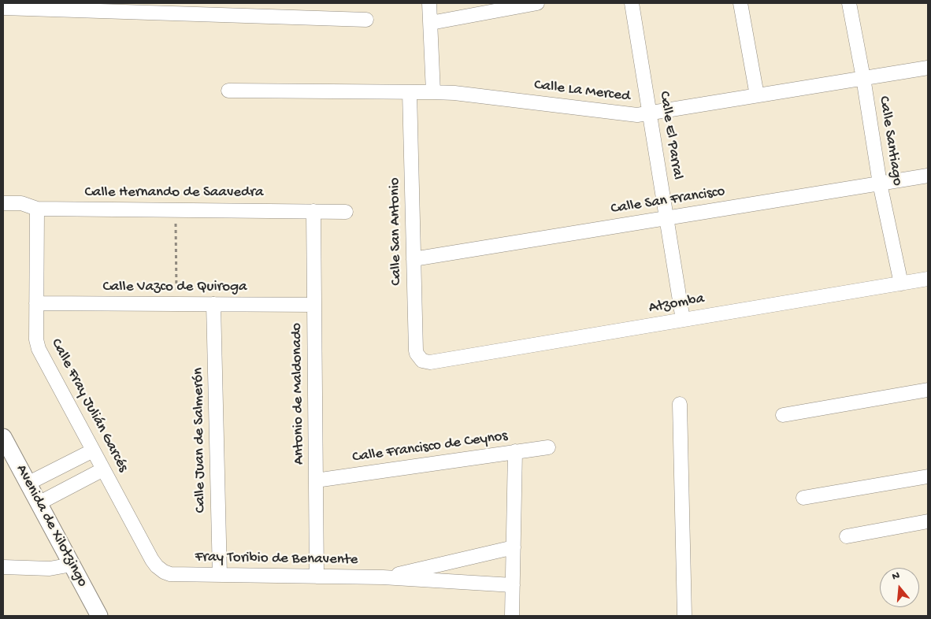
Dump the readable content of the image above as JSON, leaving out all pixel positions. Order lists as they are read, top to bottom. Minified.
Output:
{"streets":{"street":["Calle La Merced","Calle El Parral","Calle Santiago","Calle Hernando de Saavedra","Calle San Francisco","Calle San Antonio","Calle Vazco de Quiroga","Atzomba","Antonio de Maldonado","Calle Fray Julián Garcés","Calle Juan de Salmerón","Calle Francisco de Ceynos","Avenida de Xilotzingo","Fray Toribio de Benavente"]},"crossings":[["Calle La Merced","Calle El Parral"],["Calle La Merced","Calle Santiago"],["Calle La Merced","Calle San Antonio"],["Calle El Parral","Calle San Francisco"],["Calle El Parral","Atzomba"],["Calle Santiago","Calle San Francisco"],["Calle Santiago","Atzomba"],["Calle Hernando de Saavedra","Antonio de Maldonado"],["Calle Hernando de Saavedra","Calle Fray Julián Garcés"],["Calle San Francisco","Calle San Antonio"],["Calle San Antonio","Atzomba"],["Calle Vazco de Quiroga","Antonio de Maldonado"],["Calle Vazco de Quiroga","Calle Fray Julián Garcés"],["Calle Vazco de Quiroga","Calle Juan de Salmerón"],["Antonio de Maldonado","Calle Francisco de Ceynos"],["Antonio de Maldonado","Fray Toribio de Benavente"],["Calle Fray Julián Garcés","Fray Toribio de Benavente"],["Calle Juan de Salmerón","Fray Toribio de Benavente"]],"north":"top"}
